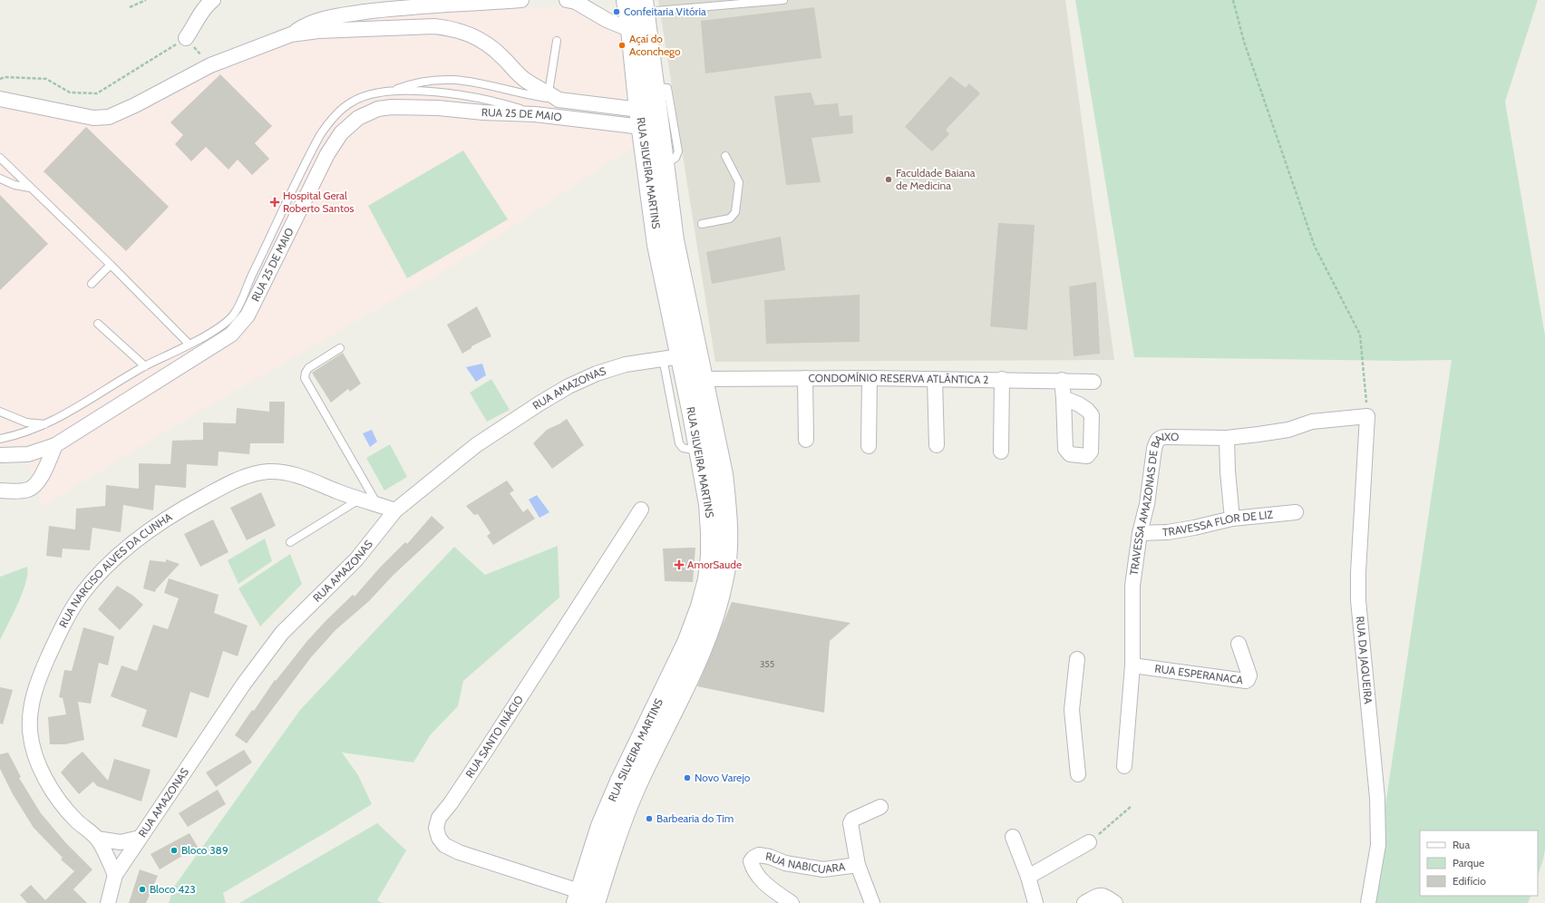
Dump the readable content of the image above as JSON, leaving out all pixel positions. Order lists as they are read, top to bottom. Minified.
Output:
{"streets":{"main road":["RUA SILVEIRA MARTINS"],"street":["RUA 25 DE MAIO","CONDOMÍNIO RESERVA ATLÂNTICA 2","RUA AMAZONAS","TRAVESSA AMAZONAS DE BAIXO","TRAVESSA FLOR DE LIZ","RUA NARCISO ALVES DA CUNHA","RUA DA JAQUEIRA","RUA ESPERANACA","RUA SANTO INÁCIO","RUA NABICUARA"]},"crossings":[["RUA 25 DE MAIO","RUA SILVEIRA MARTINS"],["RUA SILVEIRA MARTINS","CONDOMÍNIO RESERVA ATLÂNTICA 2"],["RUA SILVEIRA MARTINS","RUA AMAZONAS"],["RUA SILVEIRA MARTINS","RUA SANTO INÁCIO"],["RUA AMAZONAS","RUA NARCISO ALVES DA CUNHA"],["TRAVESSA AMAZONAS DE BAIXO","TRAVESSA FLOR DE LIZ"],["TRAVESSA AMAZONAS DE BAIXO","RUA DA JAQUEIRA"],["TRAVESSA AMAZONAS DE BAIXO","RUA ESPERANACA"]],"places":{"other":["Confeitaria Vitória","Açaí do Aconchego","Faculdade Baiana de Medicina","Novo Varejo","Barbearia do Tim","Bloco 389","Bloco 423"],"health":["Hospital Geral Roberto Santos","AmorSaude"]},"house_numbers":["355"],"legend":["Rua","Parque","Edifício"]}
